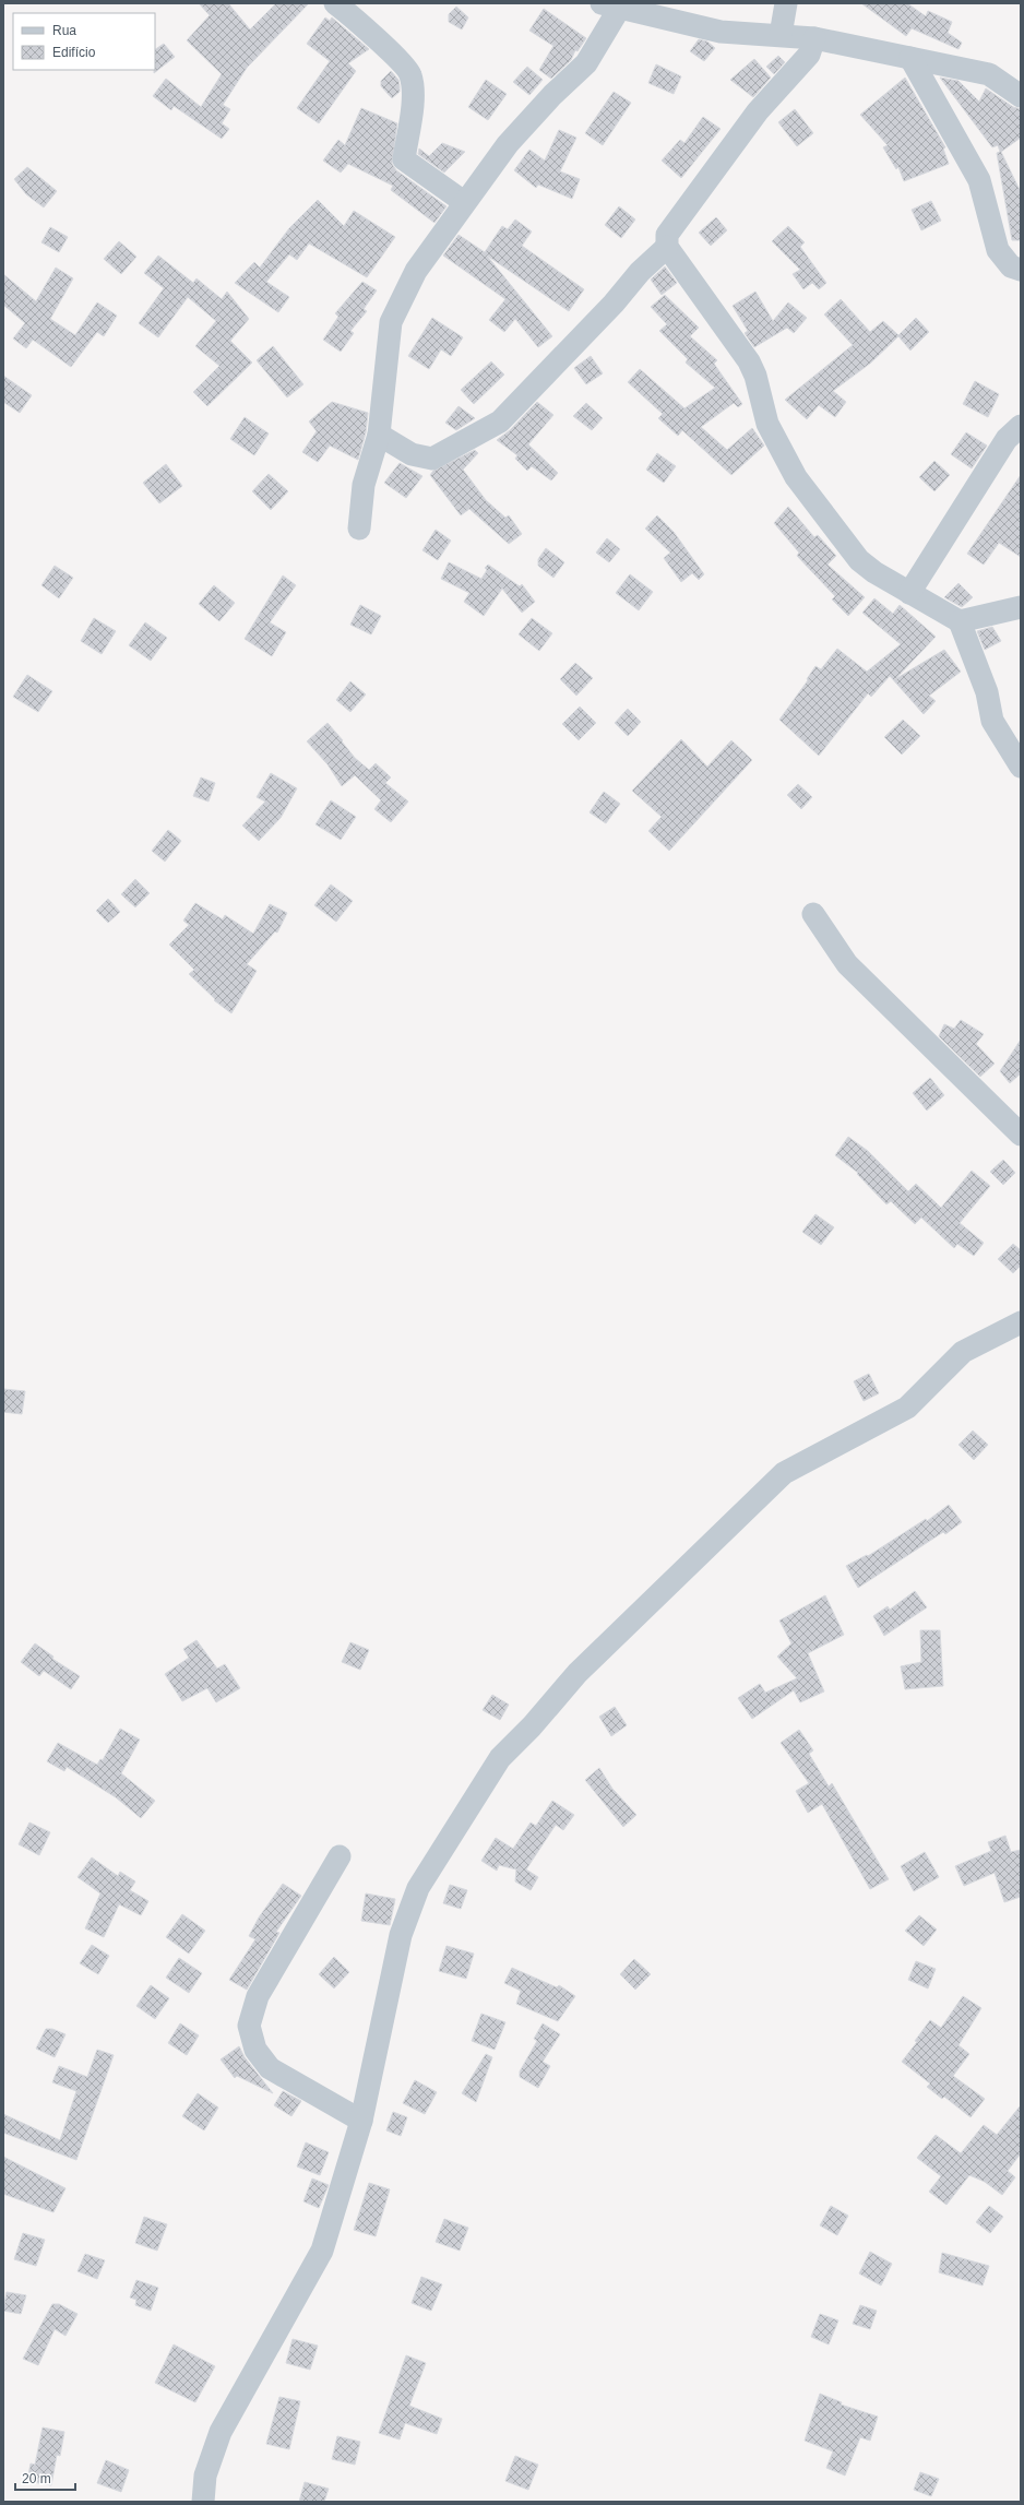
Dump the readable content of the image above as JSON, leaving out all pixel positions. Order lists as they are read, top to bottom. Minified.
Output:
{"legend":["Rua","Edifício"],"scale_bar":"20 m"}
